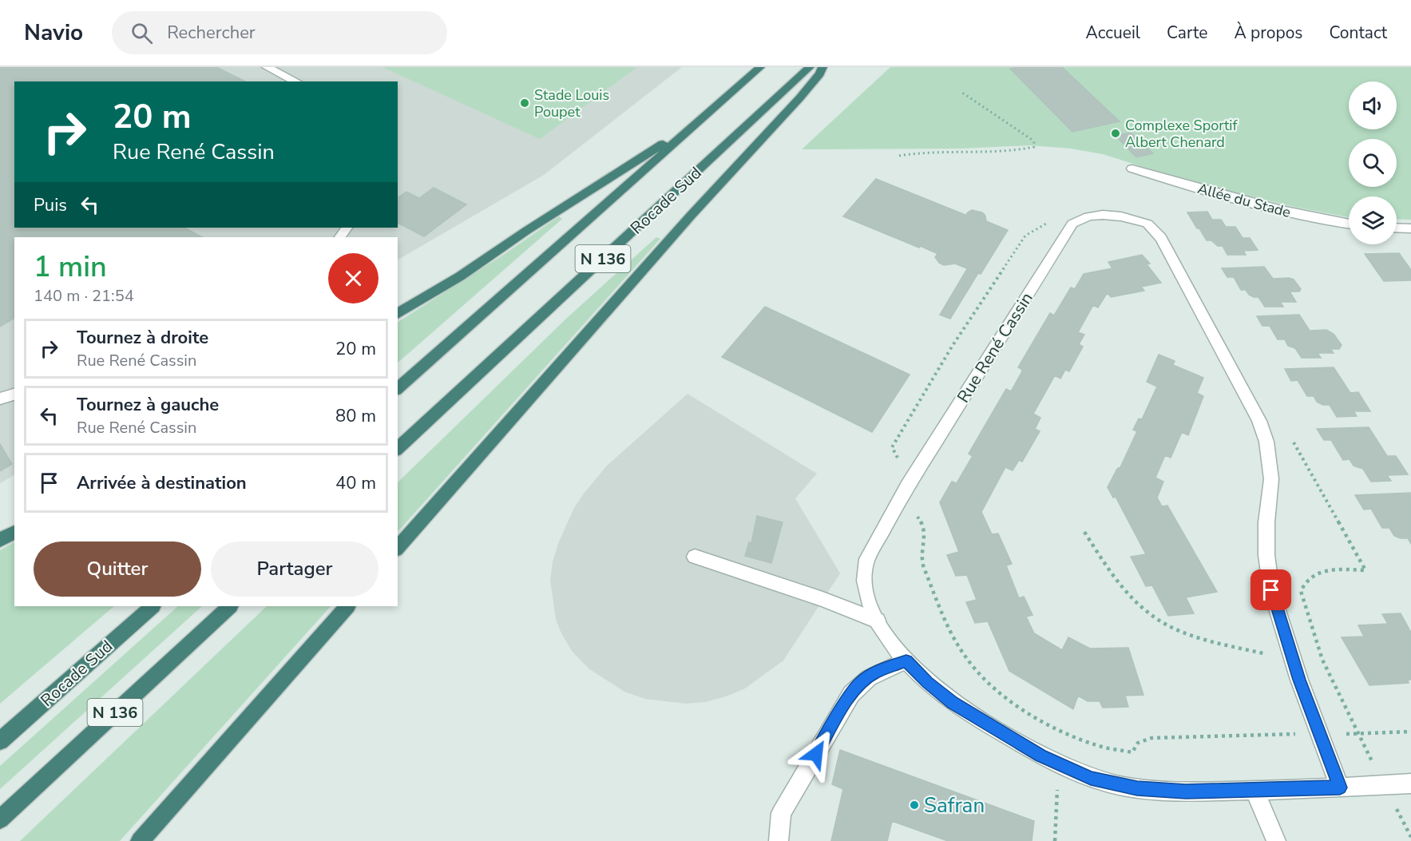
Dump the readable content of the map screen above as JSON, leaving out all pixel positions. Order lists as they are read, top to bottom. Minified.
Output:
{"streets":{"highway":["Rocade Sud","N 136"],"street":["Allée du Stade","Rue René Cassin"]},"places":["Stade Louis Poupet","Complexe Sportif Albert Chenard","Safran"],"page":{"header":"Navio","search":"Rechercher","nav":["Accueil","Carte","À propos","Contact"],"turn":["20 m","Rue René Cassin"],"then":"Puis","heading":["1 min","140 m · 21:54"],"list":[{"name":"Tournez à droite","note":"Rue René Cassin","value":"20 m"},{"name":"Tournez à gauche","note":"Rue René Cassin","value":"80 m"},{"name":"Arrivée à destination","value":"40 m"}],"buttons":["Quitter","Partager"]}}
